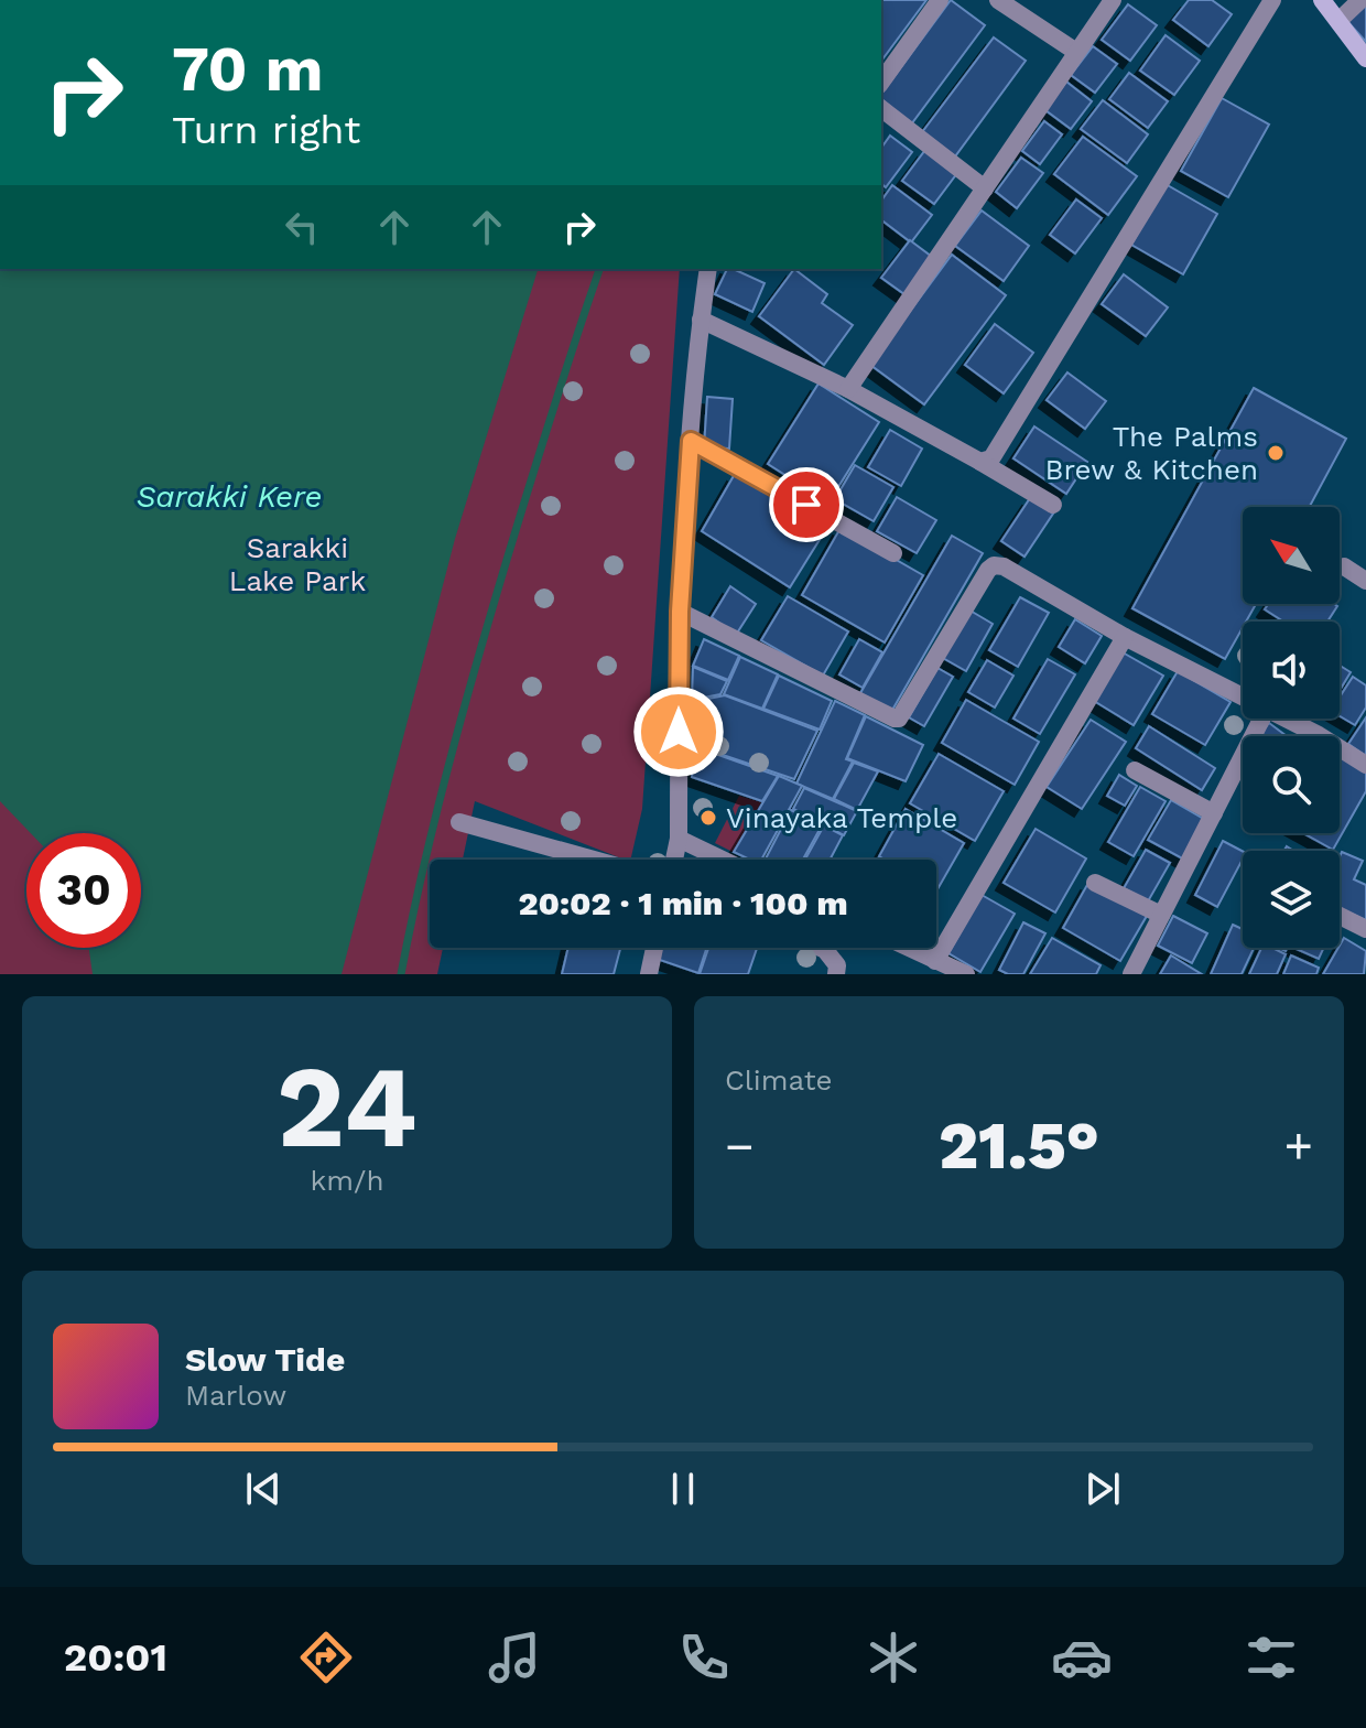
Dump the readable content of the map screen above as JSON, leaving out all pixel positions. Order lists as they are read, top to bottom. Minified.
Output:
{"water":["Sarakki Kere"],"parks":["Sarakki Lake Park"],"places":["The Palms Brew & Kitchen","Vinayaka Temple"],"north":"top left","page":{"turn":["70 m","Turn right"],"limit":"30","trip":"20:02 · 1 min · 100 m","tile":[["24","km/h"],"Climate"],"heat":["−","21.5°","+"],"song":["Slow Tide","Marlow"],"tabs":"20:01"}}
